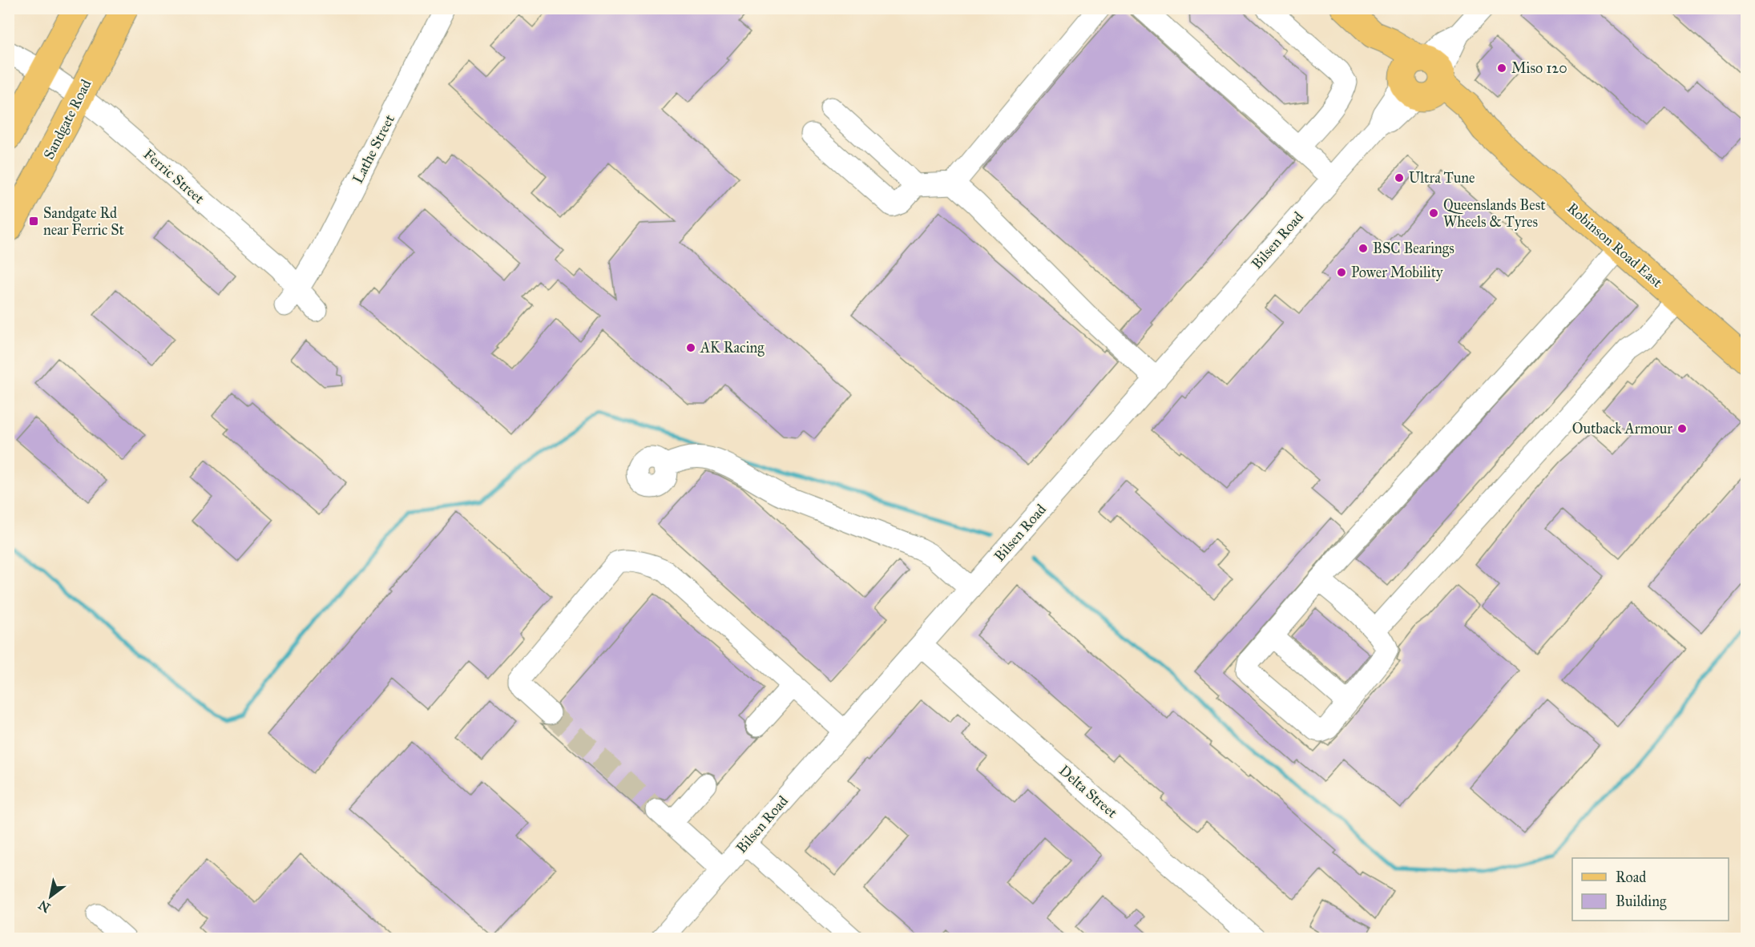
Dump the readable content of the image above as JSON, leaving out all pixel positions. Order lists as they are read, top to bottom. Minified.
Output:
{"streets":{"main road":["Sandgate Road","Robinson Road East"],"street":["Lathe Street","Ferric Street","Bilsen Road","Delta Street"]},"crossings":[["Sandgate Road","Ferric Street"],["Lathe Street","Ferric Street"],["Bilsen Road","Robinson Road East"],["Bilsen Road","Delta Street"]],"places":{"other":["Miso 120","Ultra Tune","Queenslands Best Wheels & Tyres","BSC Bearings","Power Mobility","AK Racing","Outback Armour"],"transit":["Sandgate Rd near Ferric St"]},"legend":["Road","Building"],"north":"bottom left"}
